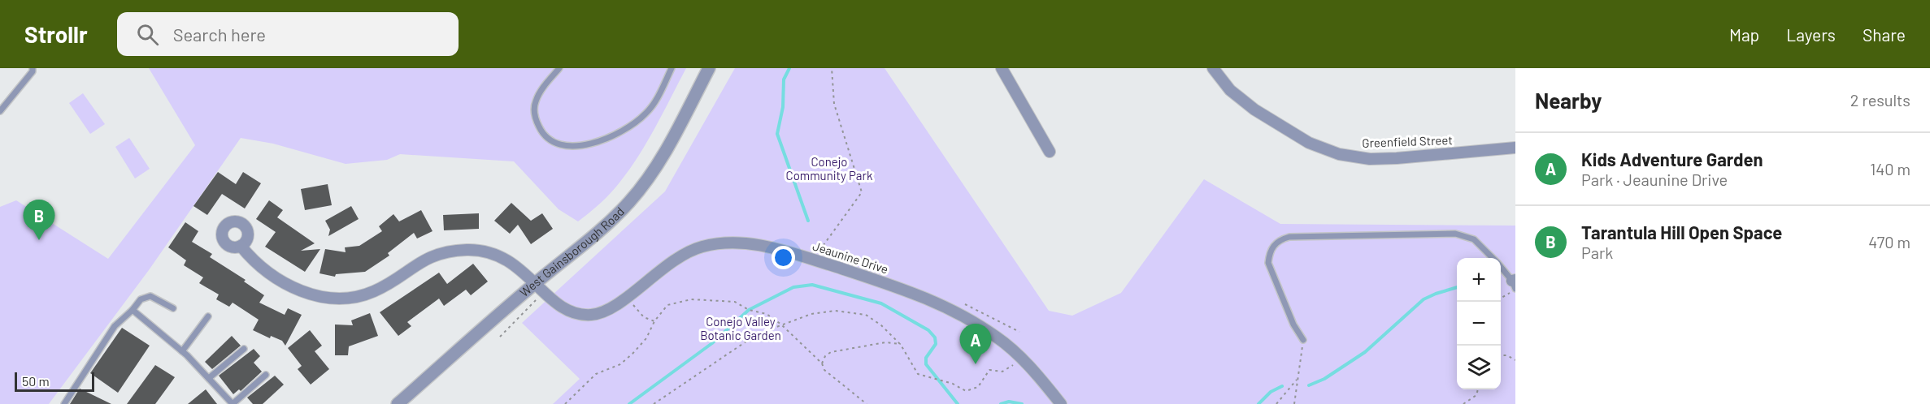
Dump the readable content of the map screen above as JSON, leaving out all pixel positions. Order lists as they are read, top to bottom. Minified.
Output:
{"streets":{"street":["Greenfield Street","West Gainsborough Road","Jeaunine Drive"]},"crossings":[["West Gainsborough Road","Jeaunine Drive"]],"parks":["Conejo Community Park","Conejo Valley Botanic Garden"],"scale_bar":"50 m","page":{"header":"Strollr","search":"Search here","nav":["Map","Layers","Share"],"heading":["Nearby","2 results"],"list":[{"mark":"A","name":"Kids Adventure Garden","note":"Park · Jeaunine Drive","value":"140 m"},{"mark":"B","name":"Tarantula Hill Open Space","note":"Park","value":"470 m"}],"pins":["B","A"],"map_buttons":["+","−"],"scale":"50 m"}}
